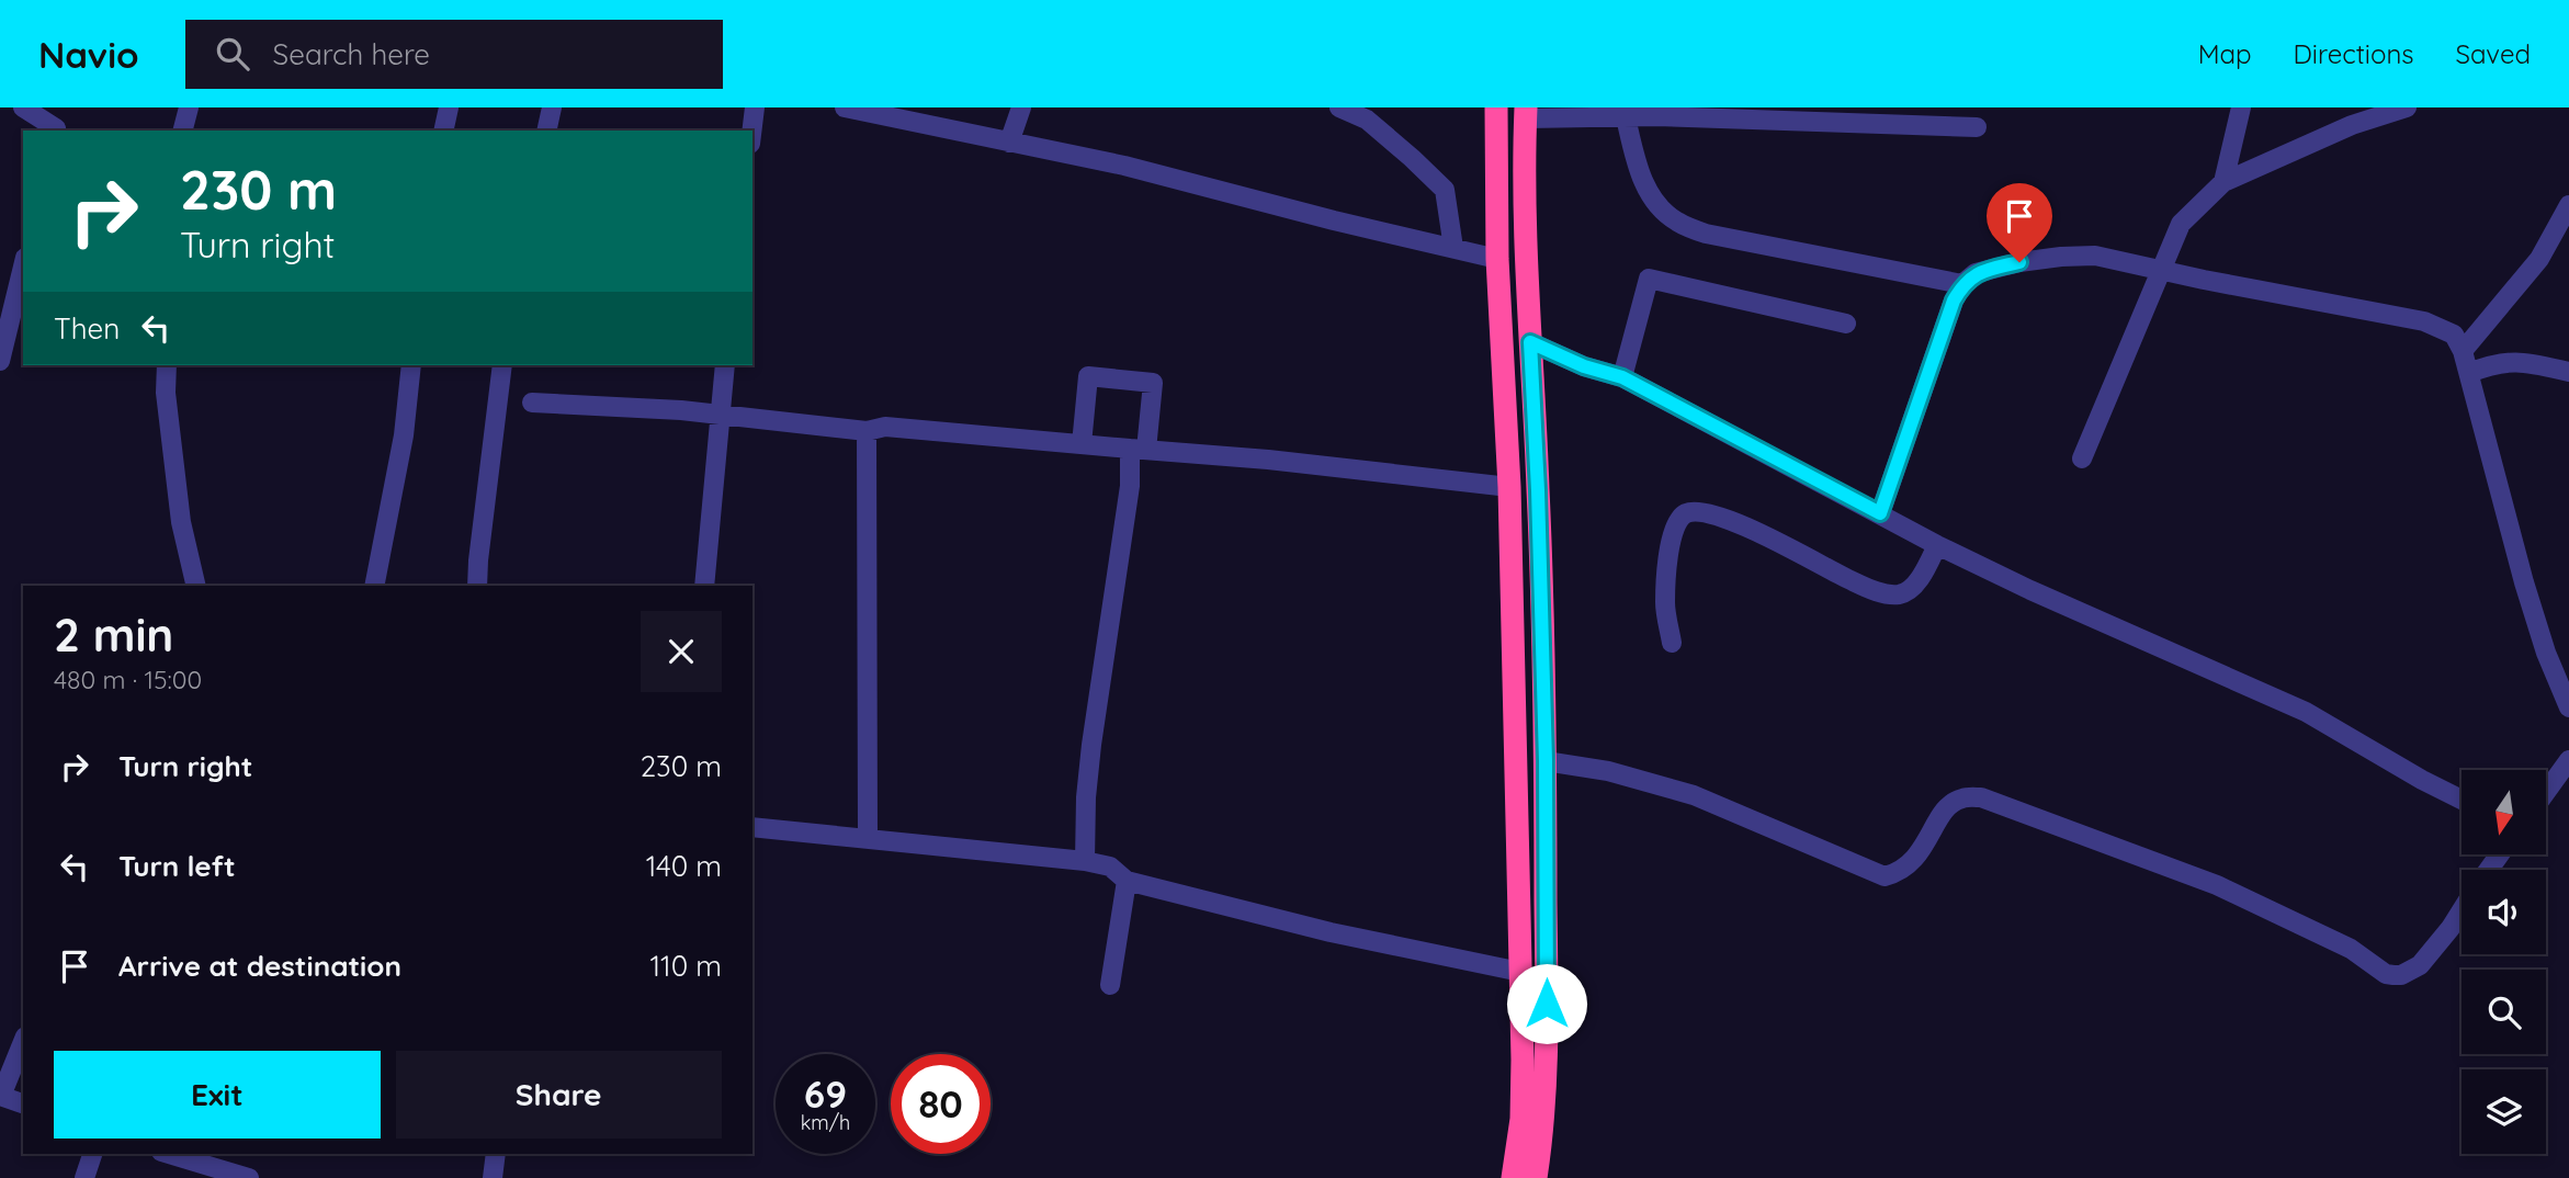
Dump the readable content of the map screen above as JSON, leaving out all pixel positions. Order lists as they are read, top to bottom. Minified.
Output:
{"north":"bottom","page":{"header":"Navio","search":"Search here","nav":["Map","Directions","Saved"],"turn":["230 m","Turn right"],"then":"Then","heading":["2 min","480 m · 15:00"],"list":[{"name":"Turn right","value":"230 m"},{"name":"Turn left","value":"140 m"},{"name":"Arrive at destination","value":"110 m"}],"buttons":["Exit","Share"],"speed":"69 km/h","limit":"80"}}
